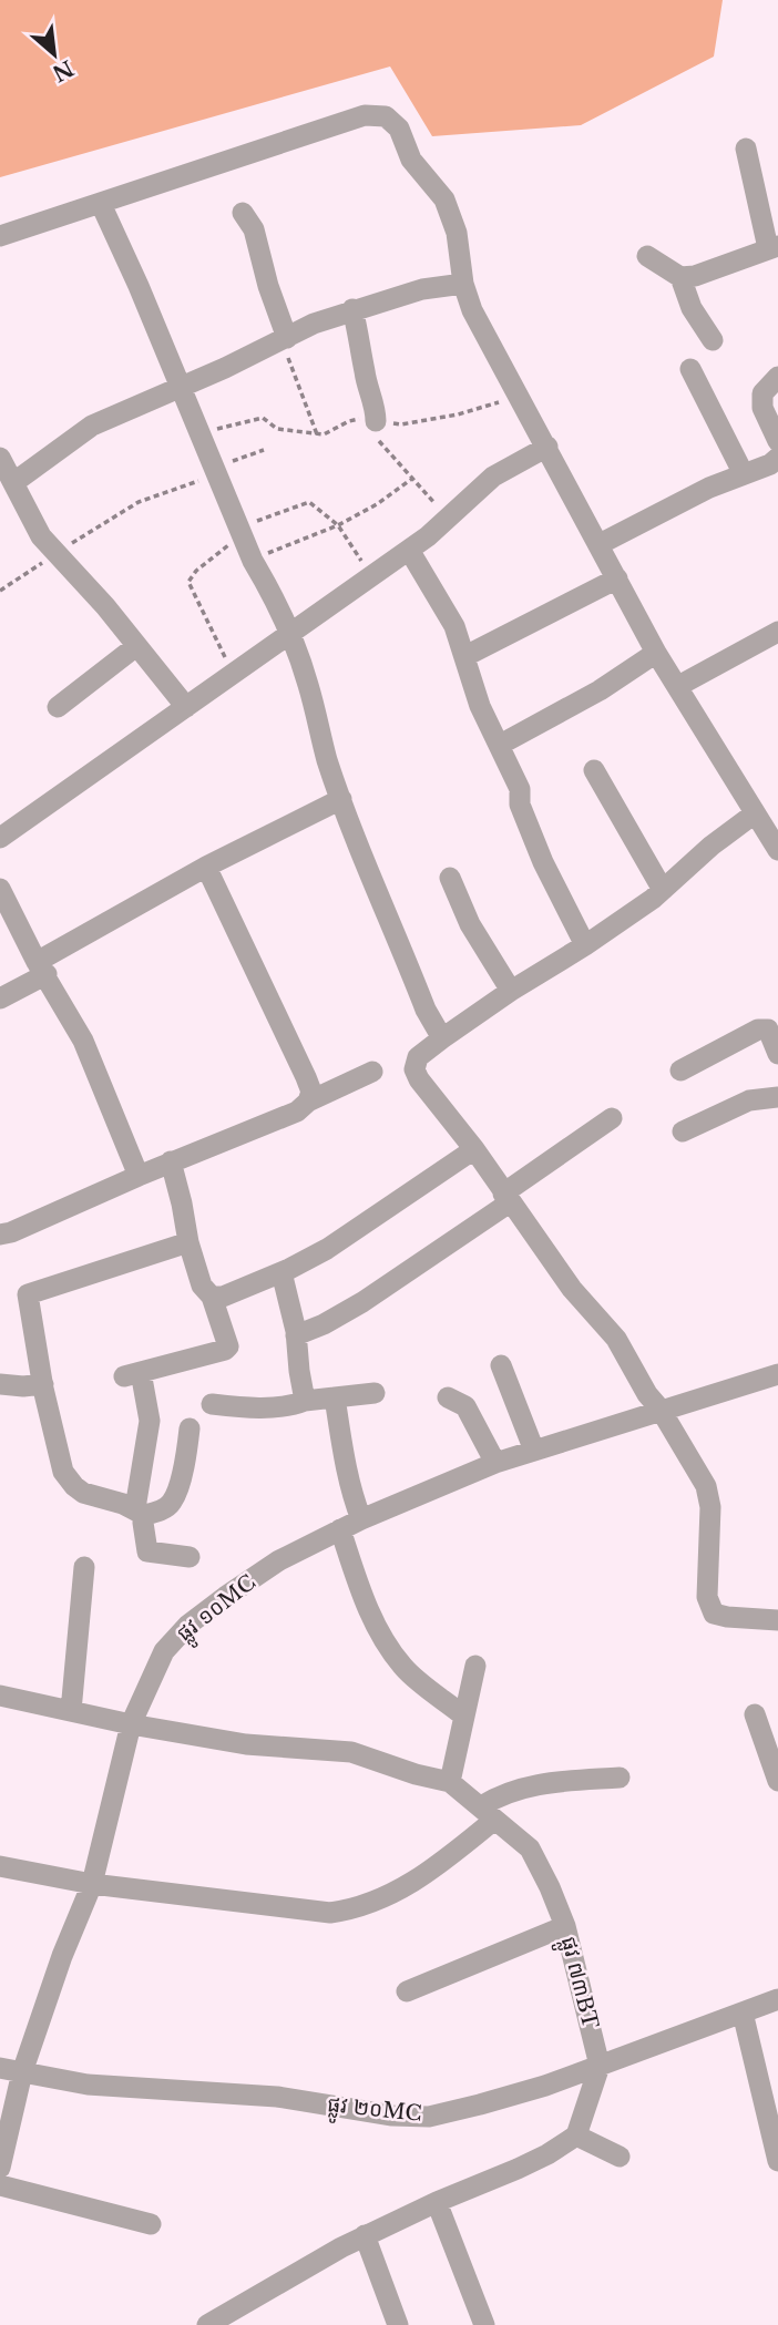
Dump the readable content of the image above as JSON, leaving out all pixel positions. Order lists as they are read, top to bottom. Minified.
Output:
{"streets":{"street":["ផ្លូវ ១០MC","ផ្លូវ ៧៣BT","ផ្លូវ ២០MC"]},"crossings":[["ផ្លូវ ១០MC","ផ្លូវ ៧៣BT"],["ផ្លូវ ១០MC","ផ្លូវ ២០MC"],["ផ្លូវ ៧៣BT","ផ្លូវ ២០MC"]],"north":"bottom right"}
